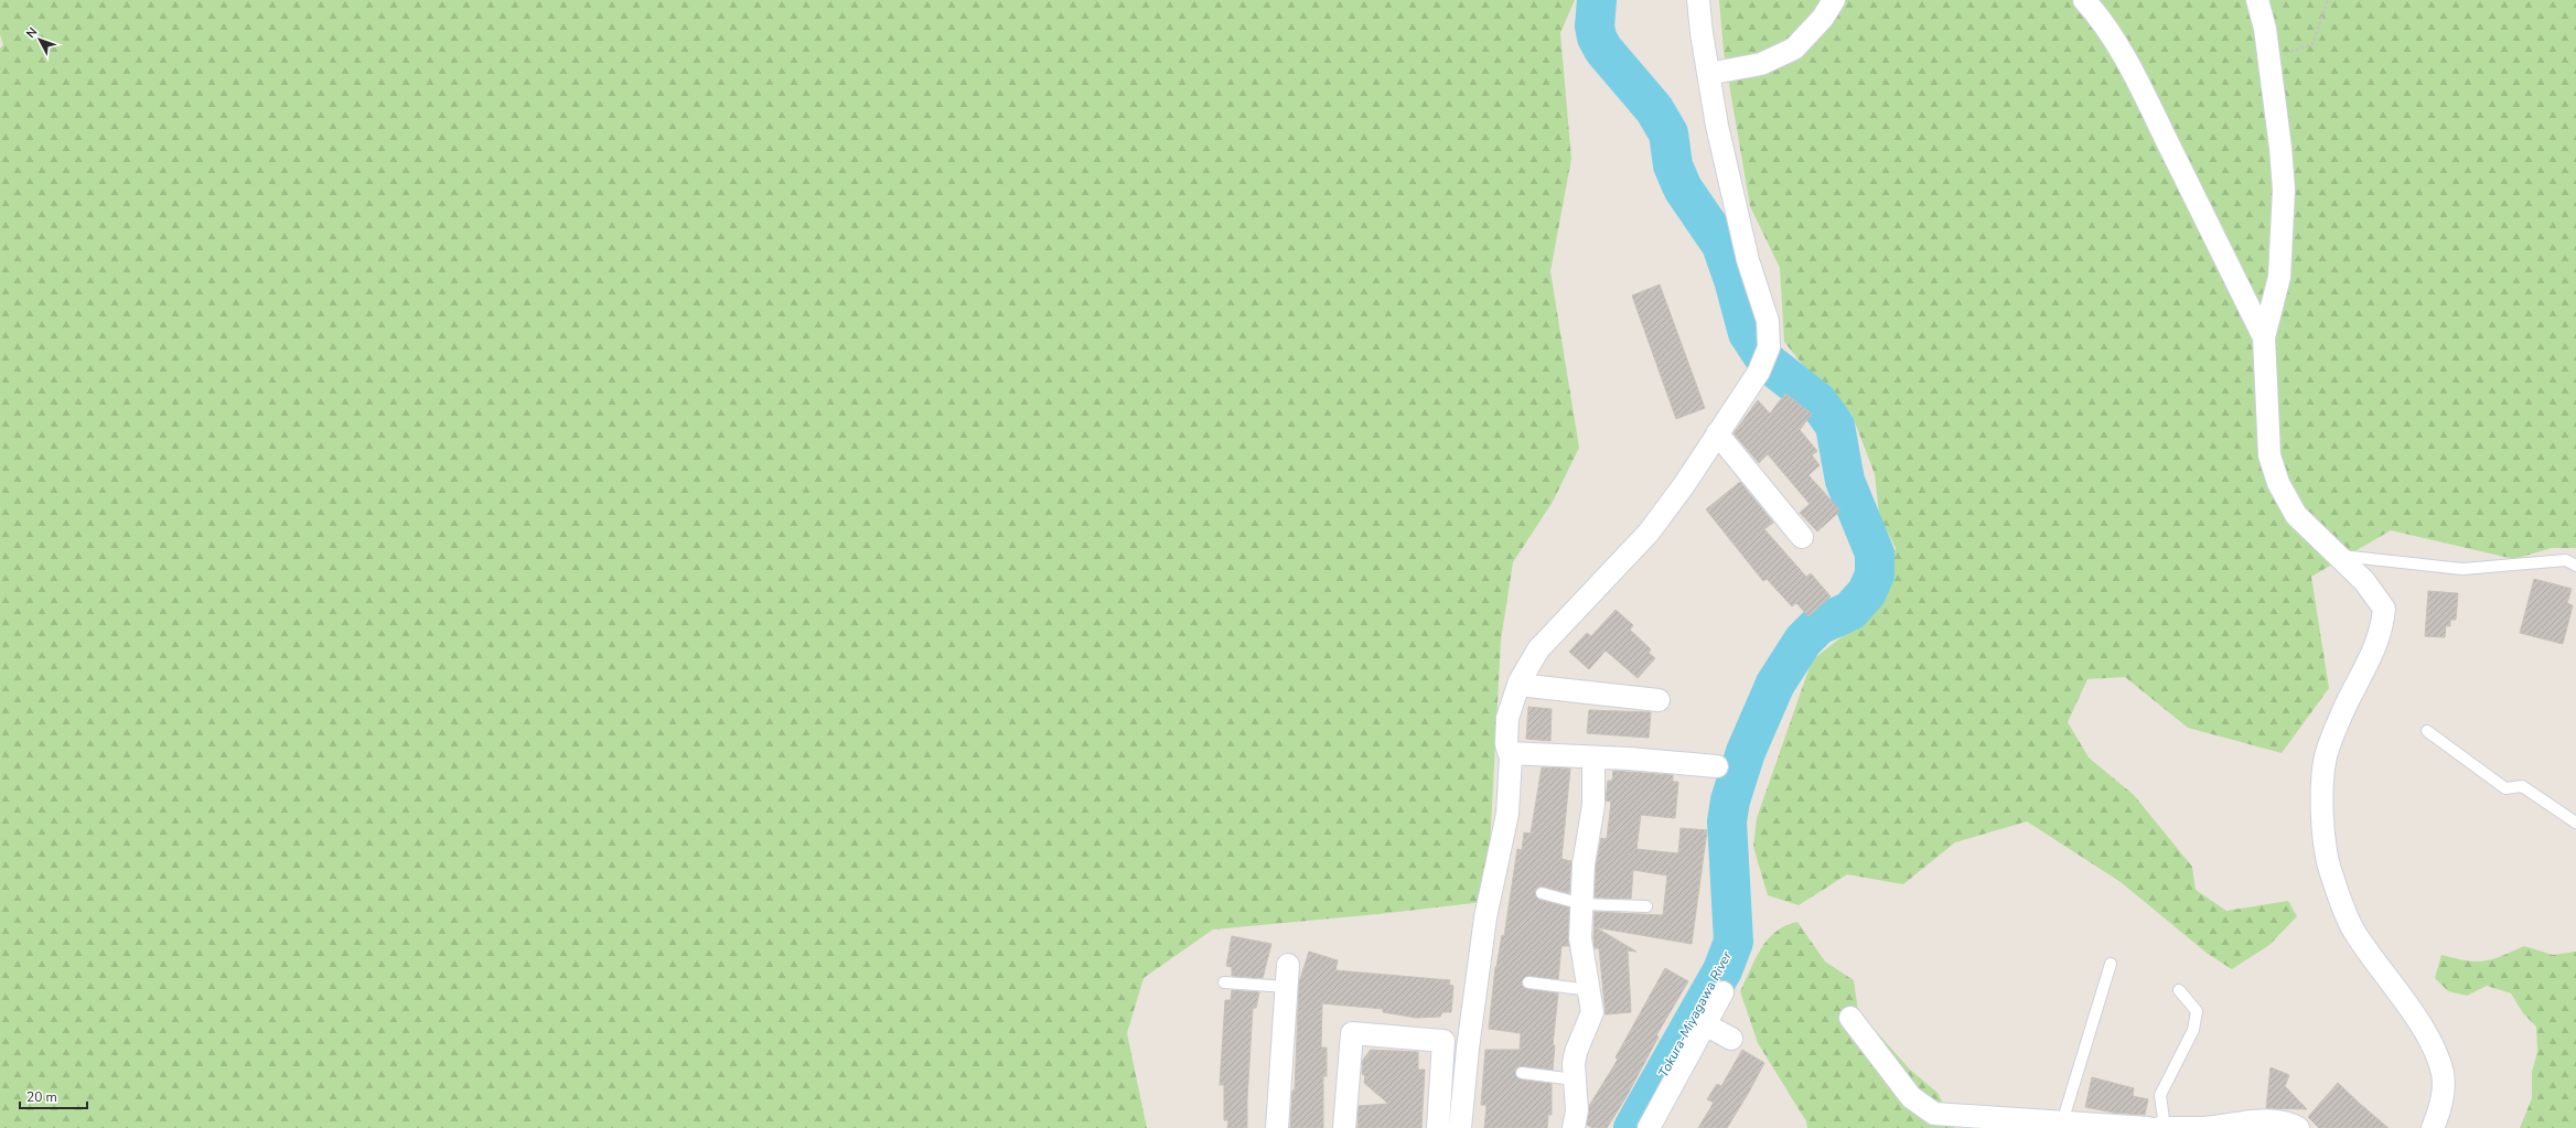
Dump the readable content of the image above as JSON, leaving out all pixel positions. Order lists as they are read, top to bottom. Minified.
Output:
{"water":["Tokura-Miyagawa River"],"scale_bar":"20 m","north":"top left"}
